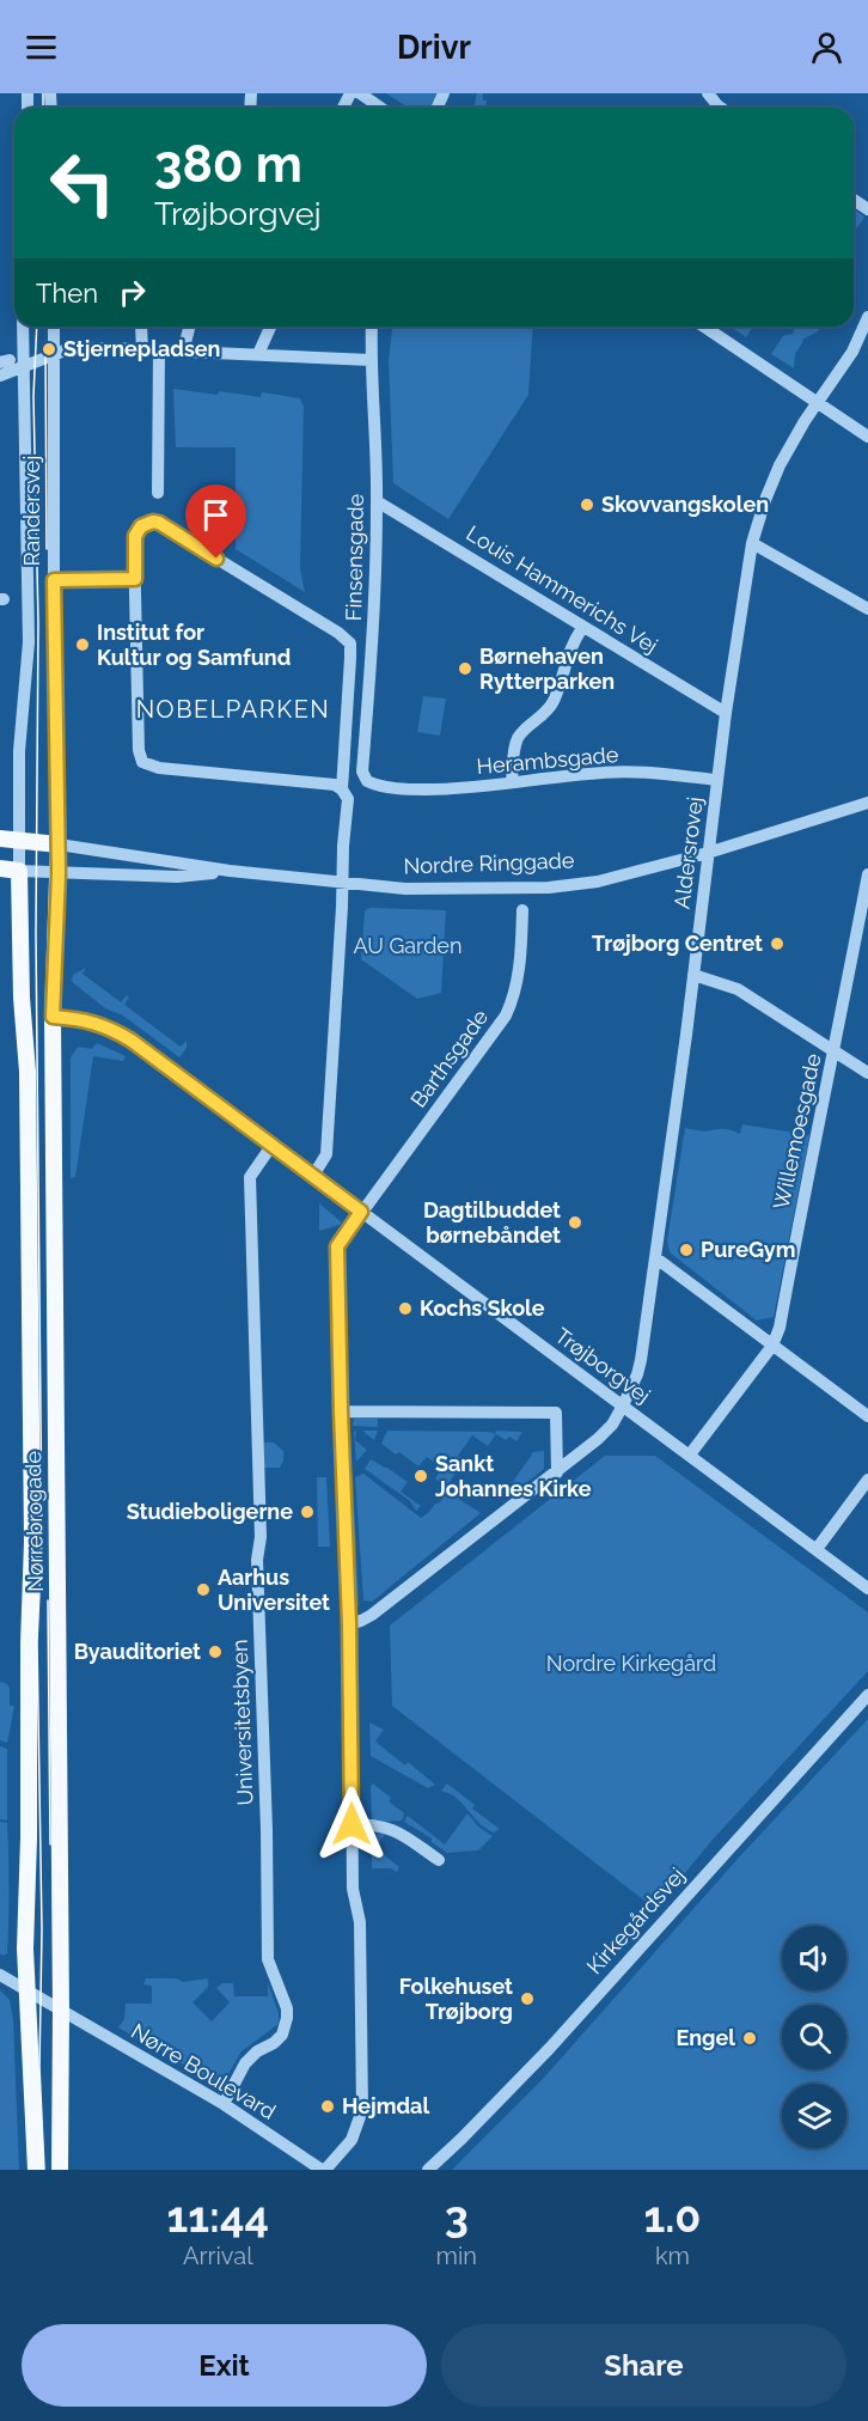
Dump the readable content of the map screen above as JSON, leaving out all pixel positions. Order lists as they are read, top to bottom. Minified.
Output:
{"streets":{"main road":["Randersvej","Nordre Ringgade","Nørrebrogade"],"street":["Finsensgade","Louis Hammerichs Vej","Herambsgade","Aldersrovej","Barthsgade","Willemoesgade","Trøjborgvej","Universitetsbyen","Kirkegårdsvej","Nørre Boulevard"]},"crossings":[["Randersvej","Nordre Ringgade"],["Randersvej","Nørrebrogade"],["Finsensgade","Louis Hammerichs Vej"],["Finsensgade","Herambsgade"],["Louis Hammerichs Vej","Aldersrovej"],["Herambsgade","Aldersrovej"],["Aldersrovej","Nordre Ringgade"],["Aldersrovej","Barthsgade"],["Aldersrovej","Trøjborgvej"],["Nordre Ringgade","Nørrebrogade"],["Barthsgade","Trøjborgvej"],["Barthsgade","Nørre Boulevard"],["Willemoesgade","Trøjborgvej"],["Trøjborgvej","Nørrebrogade"],["Trøjborgvej","Universitetsbyen"],["Nørrebrogade","Nørre Boulevard"],["Universitetsbyen","Nørre Boulevard"]],"districts":["NOBELPARKEN"],"parks":["AU Garden","Nordre Kirkegård"],"places":["Stjernepladsen","Skovvangskolen","Institut for Kultur og Samfund","Børnehaven Rytterparken","Trøjborg Centret","Dagtilbuddet børnebåndet","PureGym","Kochs Skole","Sankt Johannes Kirke","Studieboligerne","Aarhus Universitet","Byauditoriet","Folkehuset Trøjborg","Engel","Hejmdal"],"page":{"header":"Drivr","turn":["380 m","Trøjborgvej"],"then":"Then","eta":["11:44","Arrival","3","min","1.0","km"],"buttons":["Exit","Share"]}}
